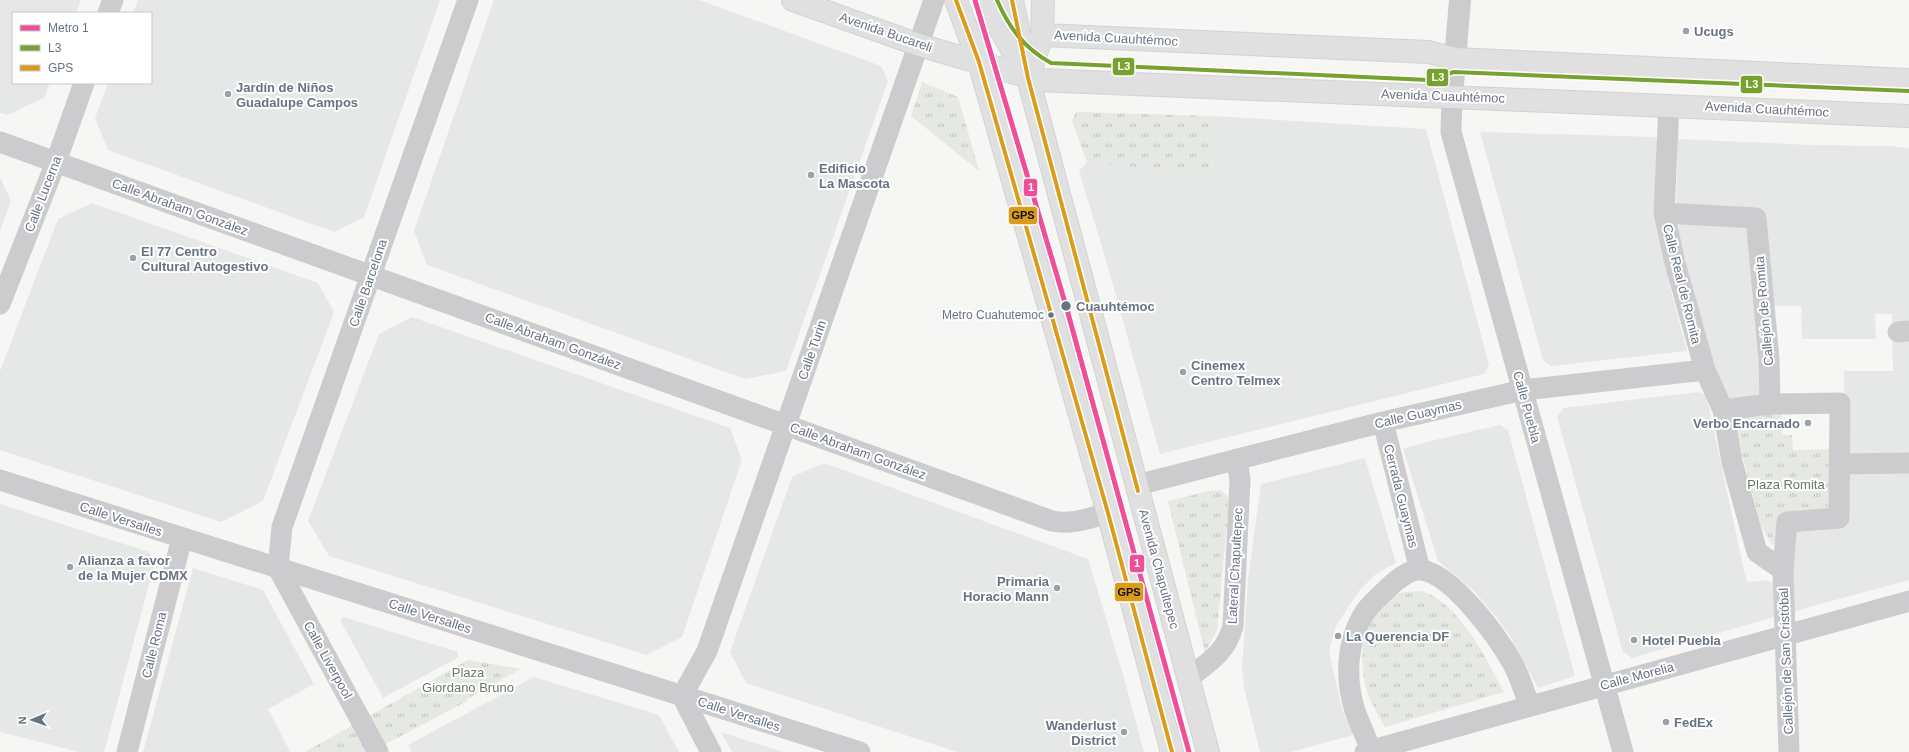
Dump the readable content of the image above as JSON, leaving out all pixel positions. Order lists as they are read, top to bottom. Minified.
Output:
{"streets":{"main road":["Avenida Bucareli","Avenida Cuauhtémoc","Avenida Chapultepec"],"street":["Calle Lucerna","Calle Abraham González","Calle Barcelona","Calle Real de Romita","Callejón de Romita","Calle Turin","Calle Puebla","Calle Guaymas","Cerrada Guaymas","Calle Versalles","Lateral Chapultepec","Calle Roma","Calle Liverpool","Callejón de San Cristóbal","Calle Morelia"]},"crossings":[["Avenida Bucareli","Avenida Cuauhtémoc"],["Avenida Bucareli","Calle Turin"],["Avenida Cuauhtémoc","Calle Real de Romita"],["Avenida Cuauhtémoc","Calle Puebla"],["Avenida Cuauhtémoc","Avenida Chapultepec"],["Calle Lucerna","Calle Abraham González"],["Calle Abraham González","Calle Barcelona"],["Calle Abraham González","Calle Turin"],["Calle Barcelona","Calle Versalles"],["Calle Barcelona","Calle Liverpool"],["Calle Real de Romita","Callejón de Romita"],["Calle Real de Romita","Calle Guaymas"],["Calle Real de Romita","Callejón de San Cristóbal"],["Calle Turin","Calle Versalles"],["Calle Puebla","Calle Guaymas"],["Calle Puebla","Calle Morelia"],["Calle Guaymas","Cerrada Guaymas"],["Calle Guaymas","Lateral Chapultepec"],["Calle Guaymas","Avenida Chapultepec"],["Calle Versalles","Calle Roma"],["Calle Versalles","Calle Liverpool"],["Lateral Chapultepec","Avenida Chapultepec"],["Callejón de San Cristóbal","Calle Morelia"]],"parks":["Plaza Romita","Plaza Giordano Bruno"],"places":["Ucugs","Jardín de Niños Guadalupe Campos","Edificio La Mascota","El 77 Centro Cultural Autogestivo","Cuauhtémoc","Metro Cuahutemoc","Cinemex Centro Telmex","Verbo Encarnado","Alianza a favor de la Mujer CDMX","Primaria Horacio Mann","La Querencia DF","Hotel Puebla","FedEx","Wanderlust District"],"lines":["metro line 1","transit line L3","transit line GPS"],"legend":["Metro 1","L3","GPS"],"north":"left"}
